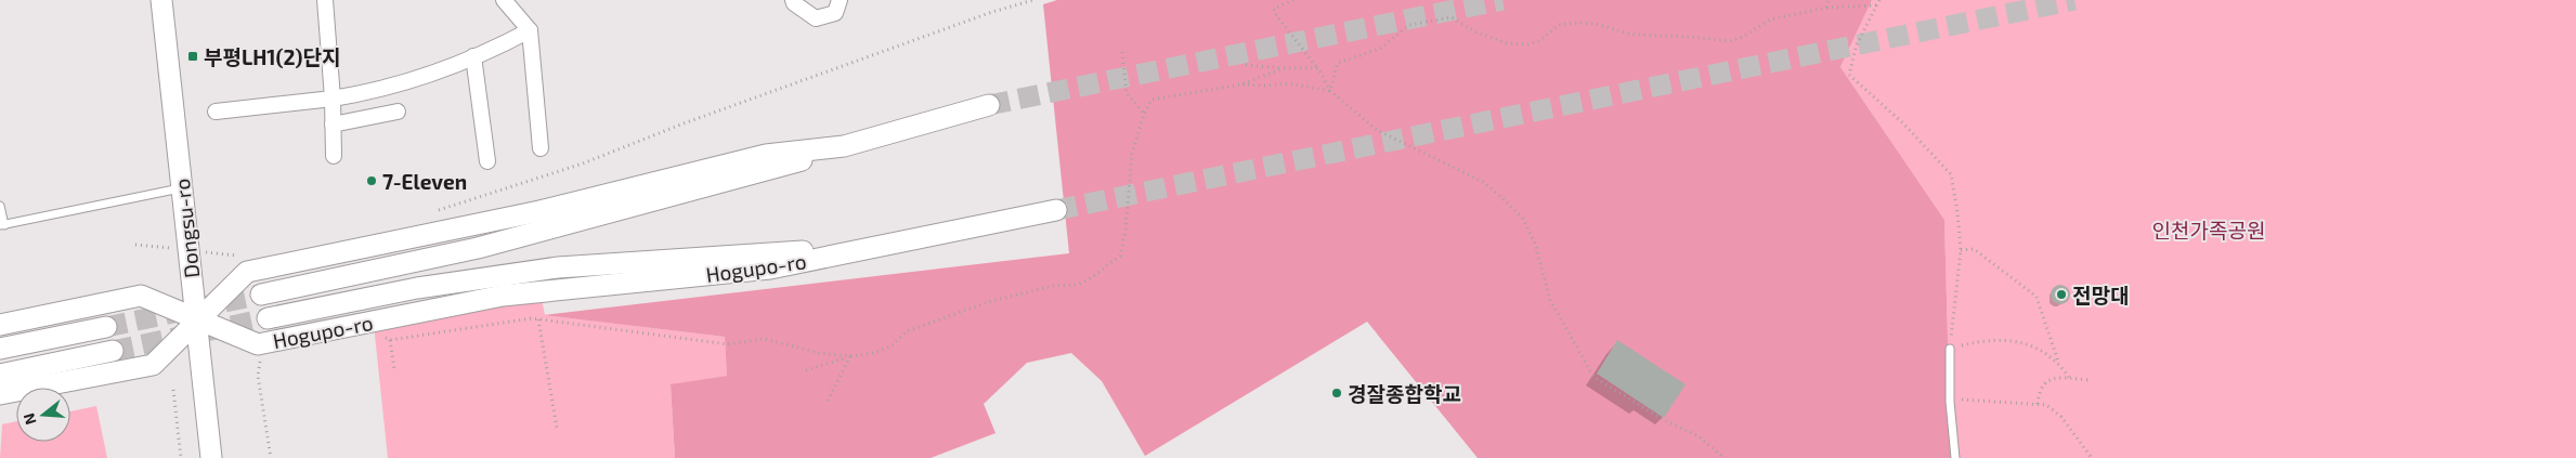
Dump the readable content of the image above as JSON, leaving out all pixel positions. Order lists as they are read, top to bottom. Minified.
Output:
{"streets":{"main road":["Dongsu-ro","Hogupo-ro"]},"crossings":[["Dongsu-ro","Hogupo-ro"]],"parks":["인천가족공원"],"places":{"transit":["부평LH1(2)단지"],"other":["7-Eleven","전망대","경잘종합학교"]},"north":"left"}
